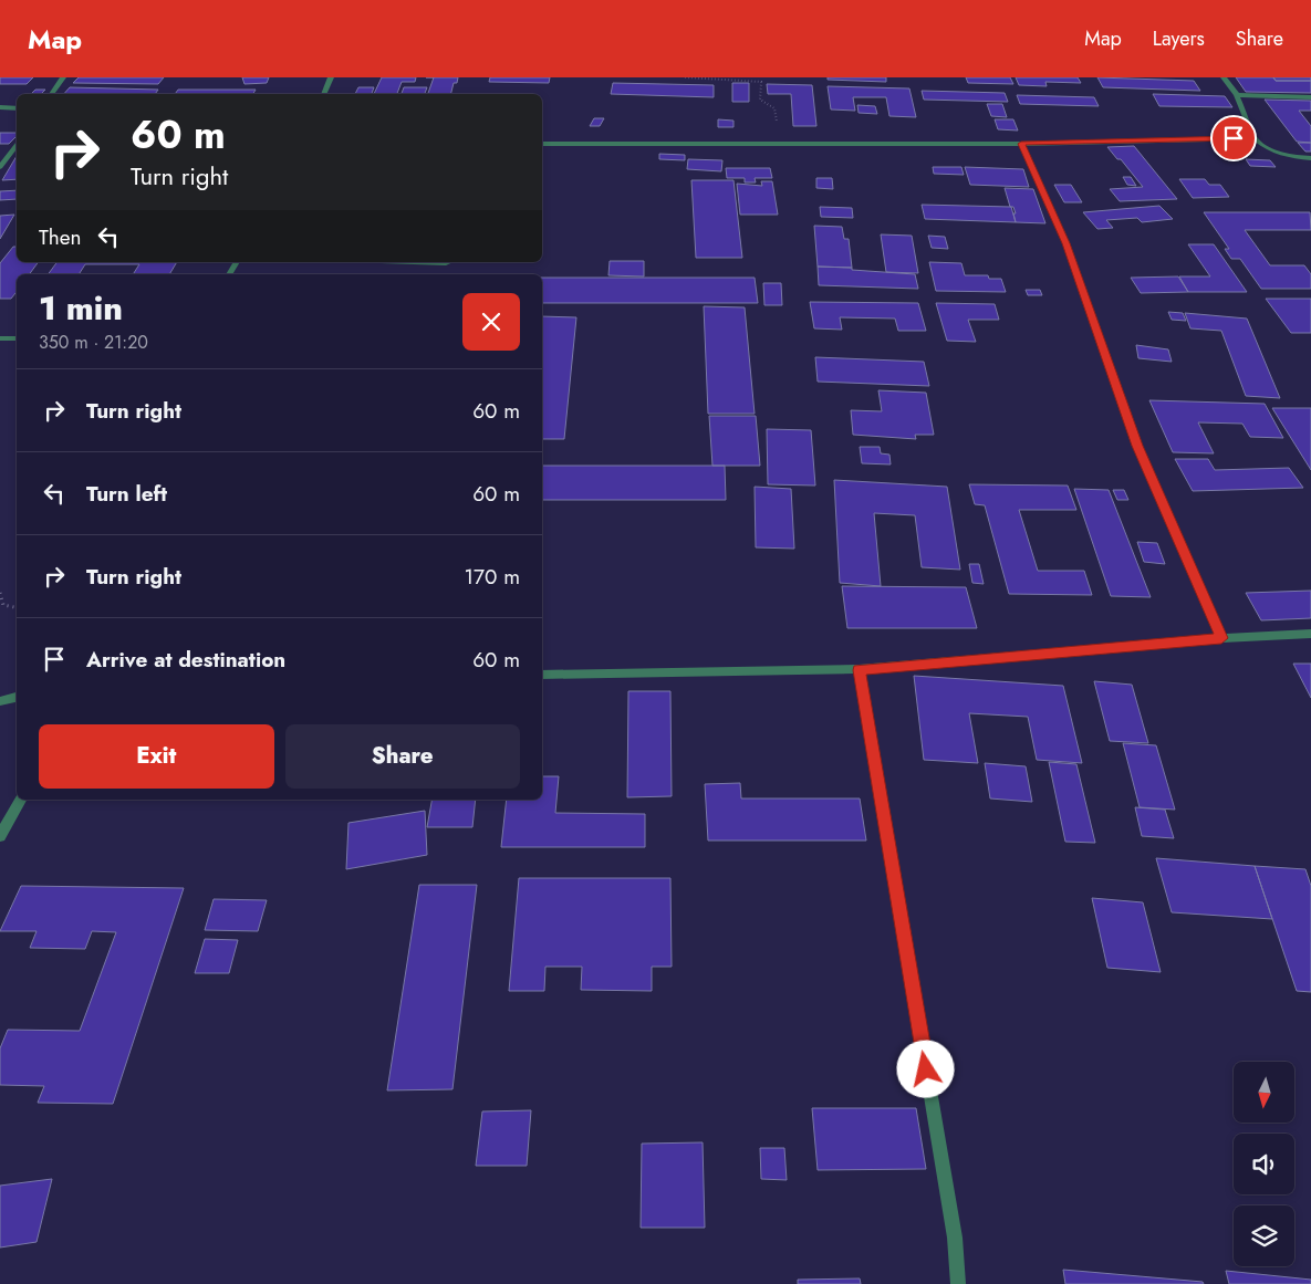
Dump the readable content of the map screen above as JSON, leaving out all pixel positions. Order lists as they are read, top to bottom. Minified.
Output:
{"north":"bottom","page":{"header":"Map","nav":["Map","Layers","Share"],"turn":["60 m","Turn right"],"then":"Then","heading":["1 min","350 m · 21:20"],"list":[{"name":"Turn right","value":"60 m"},{"name":"Turn left","value":"60 m"},{"name":"Turn right","value":"170 m"},{"name":"Arrive at destination","value":"60 m"}],"buttons":["Exit","Share"]}}
